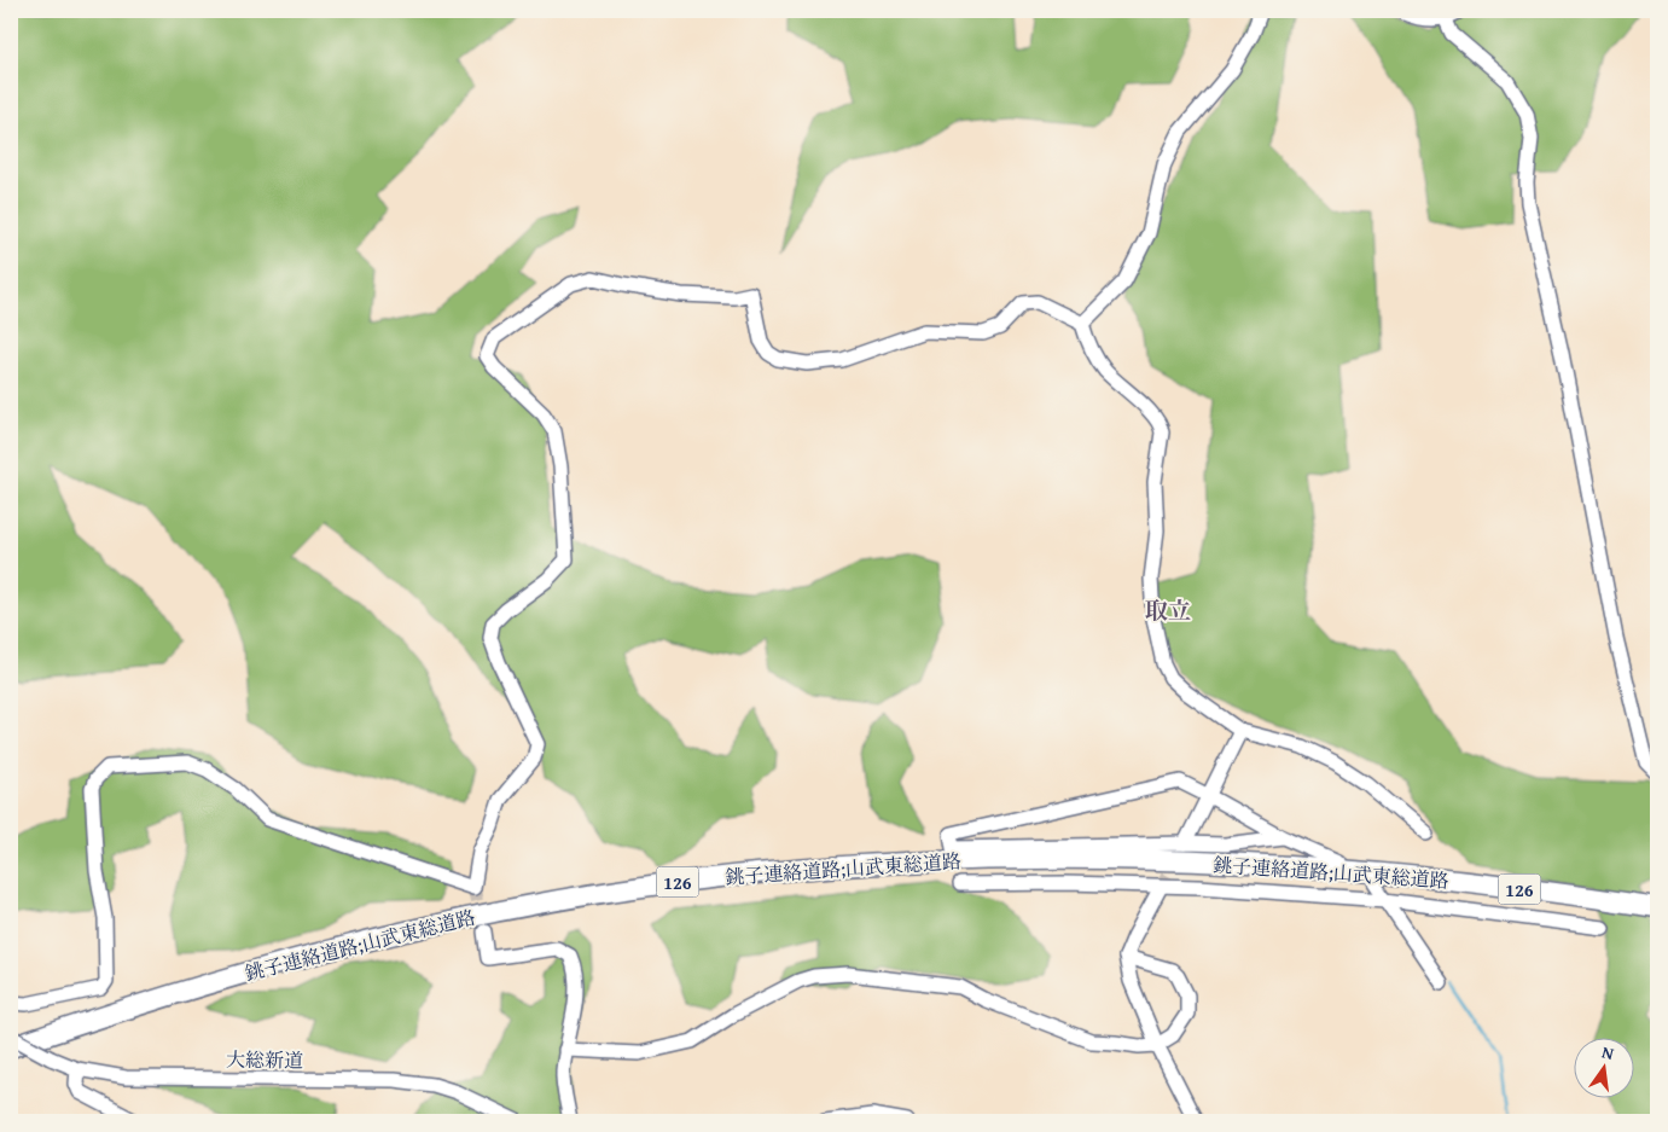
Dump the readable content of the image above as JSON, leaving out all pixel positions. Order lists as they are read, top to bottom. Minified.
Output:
{"streets":{"highway":["銚子連絡道路;山武東総道路","126"],"street":["大総新道"]},"districts":["取立"],"north":"top"}
